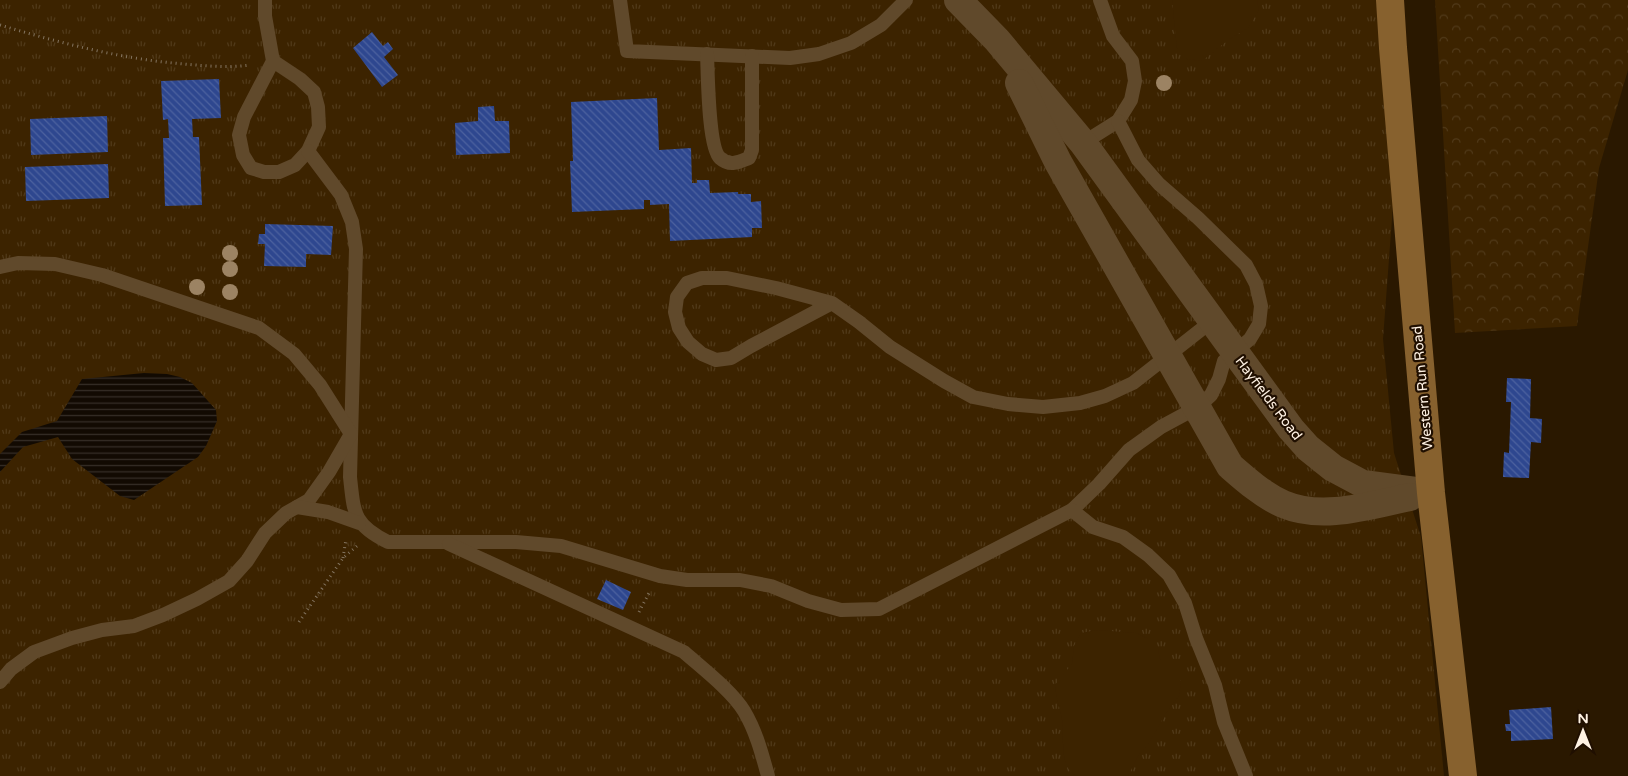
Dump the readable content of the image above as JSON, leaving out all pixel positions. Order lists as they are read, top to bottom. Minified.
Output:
{"streets":{"street":["Western Run Road","Hayfields Road"]},"crossings":[["Western Run Road","Hayfields Road"]],"north":"top"}
